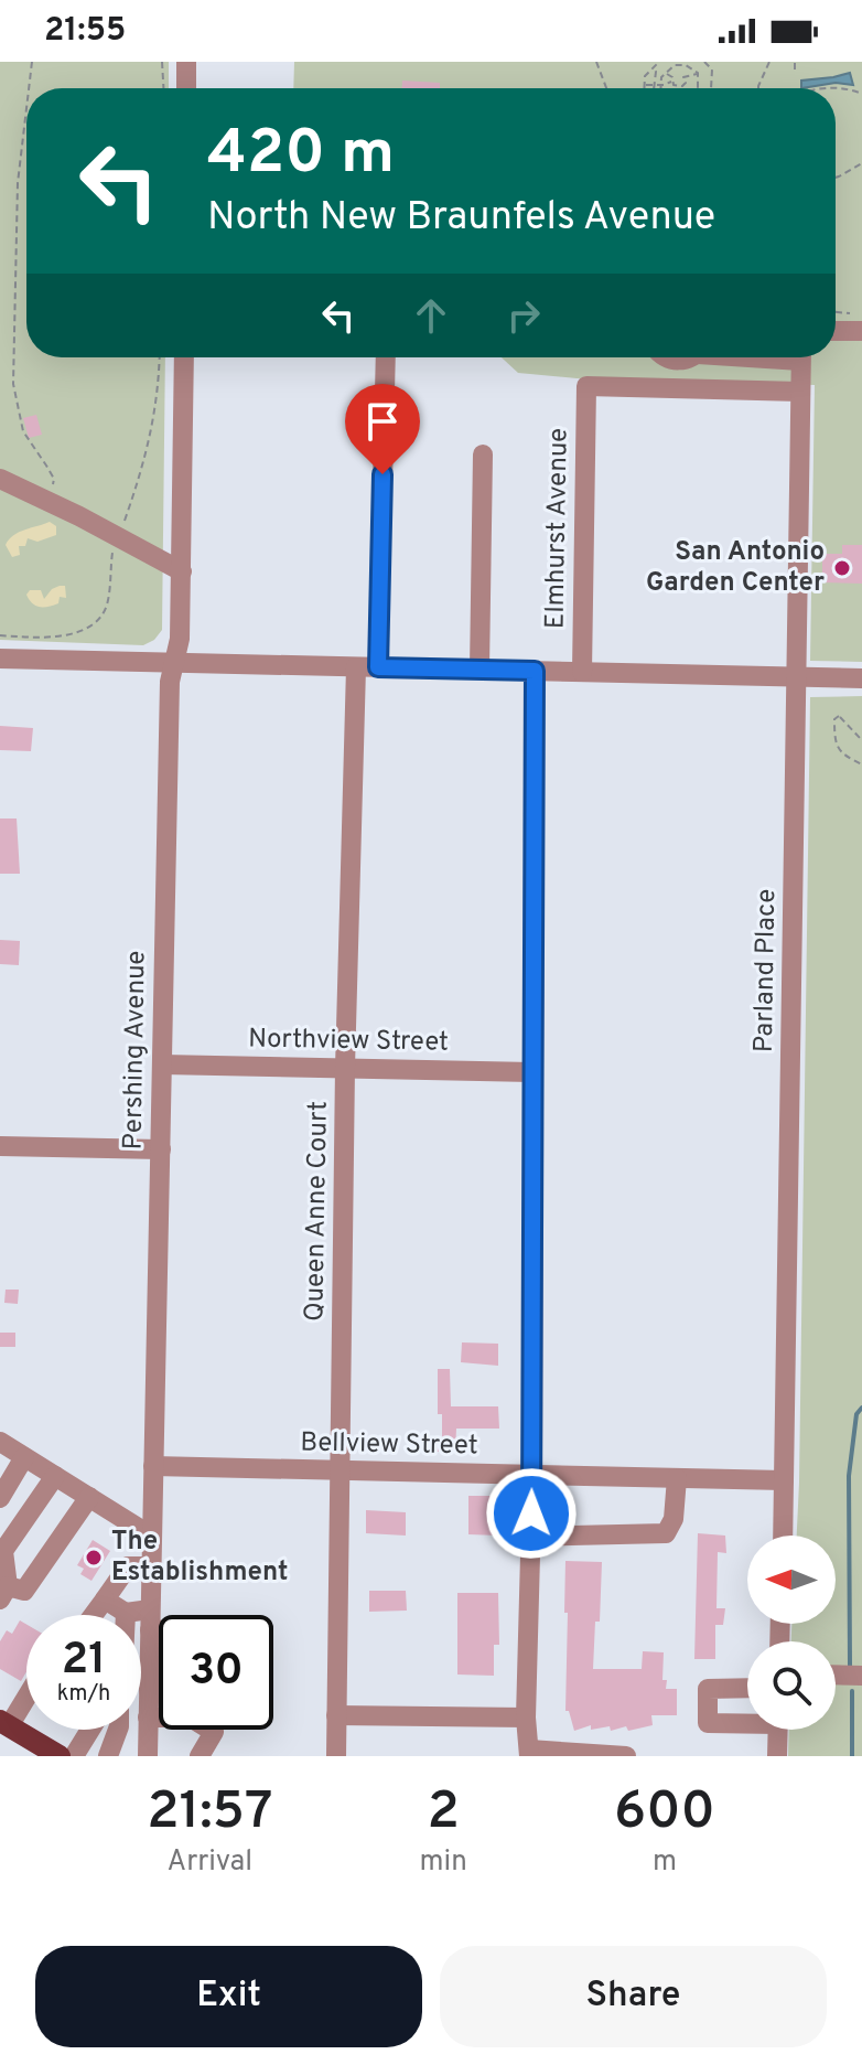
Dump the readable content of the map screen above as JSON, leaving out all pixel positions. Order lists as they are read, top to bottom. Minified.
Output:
{"streets":{"street":["Elmhurst Avenue","Parland Place","Northview Street","Pershing Avenue","Queen Anne Court","Bellview Street"]},"crossings":[["Elmhurst Avenue","Parland Place"],["Parland Place","Bellview Street"],["Northview Street","Pershing Avenue"],["Northview Street","Queen Anne Court"],["Pershing Avenue","Bellview Street"],["Queen Anne Court","Bellview Street"]],"places":["San Antonio Garden Center","The Establishment"],"north":"left","page":{"status":"21:55","turn":["420 m","North New Braunfels Avenue"],"speed":"21 km/h","limit":"30","eta":["21:57","Arrival","2","min","600","m"],"buttons":["Exit","Share"]}}
